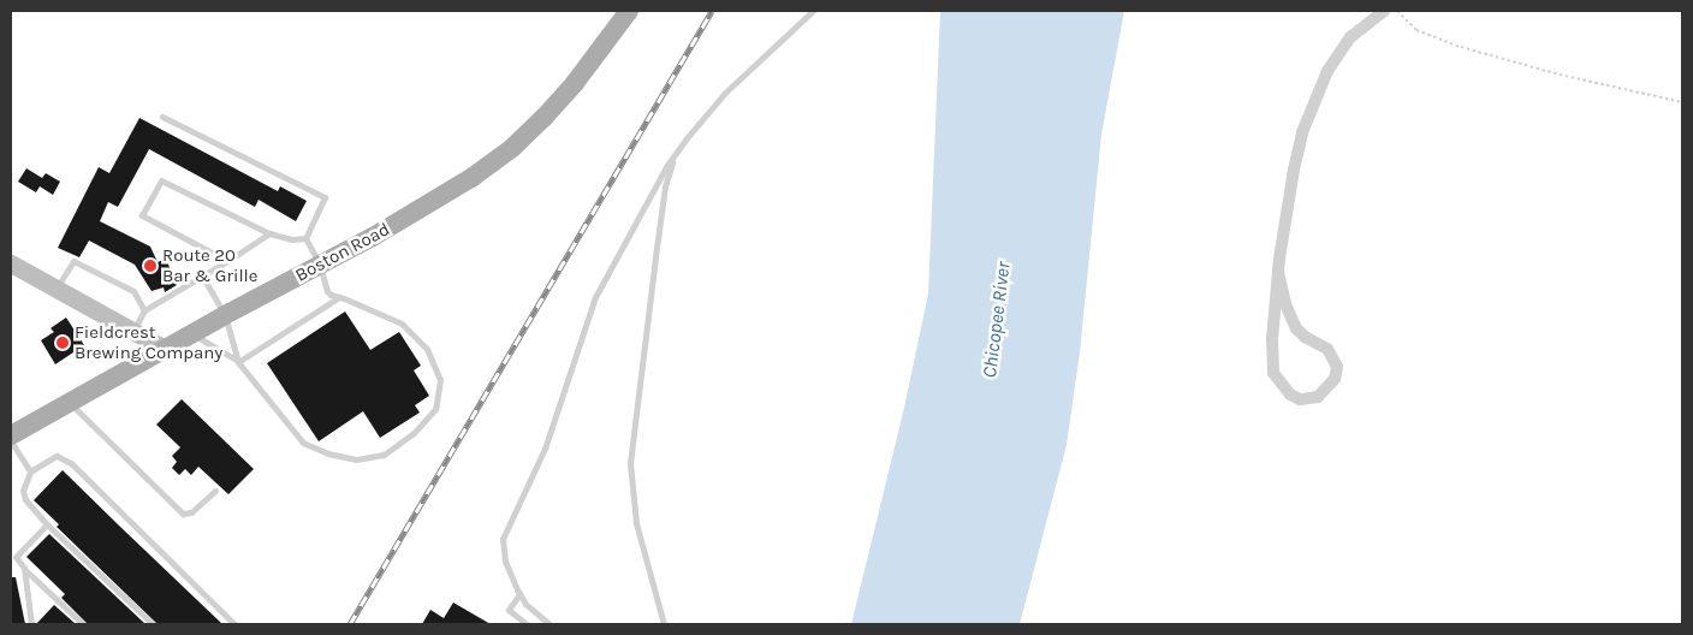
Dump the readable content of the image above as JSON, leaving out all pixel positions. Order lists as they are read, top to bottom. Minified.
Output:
{"streets":{"main road":["Boston Road"]},"water":["Chicopee River"],"places":["Route 20 Bar & Grille","Fieldcrest Brewing Company"]}
